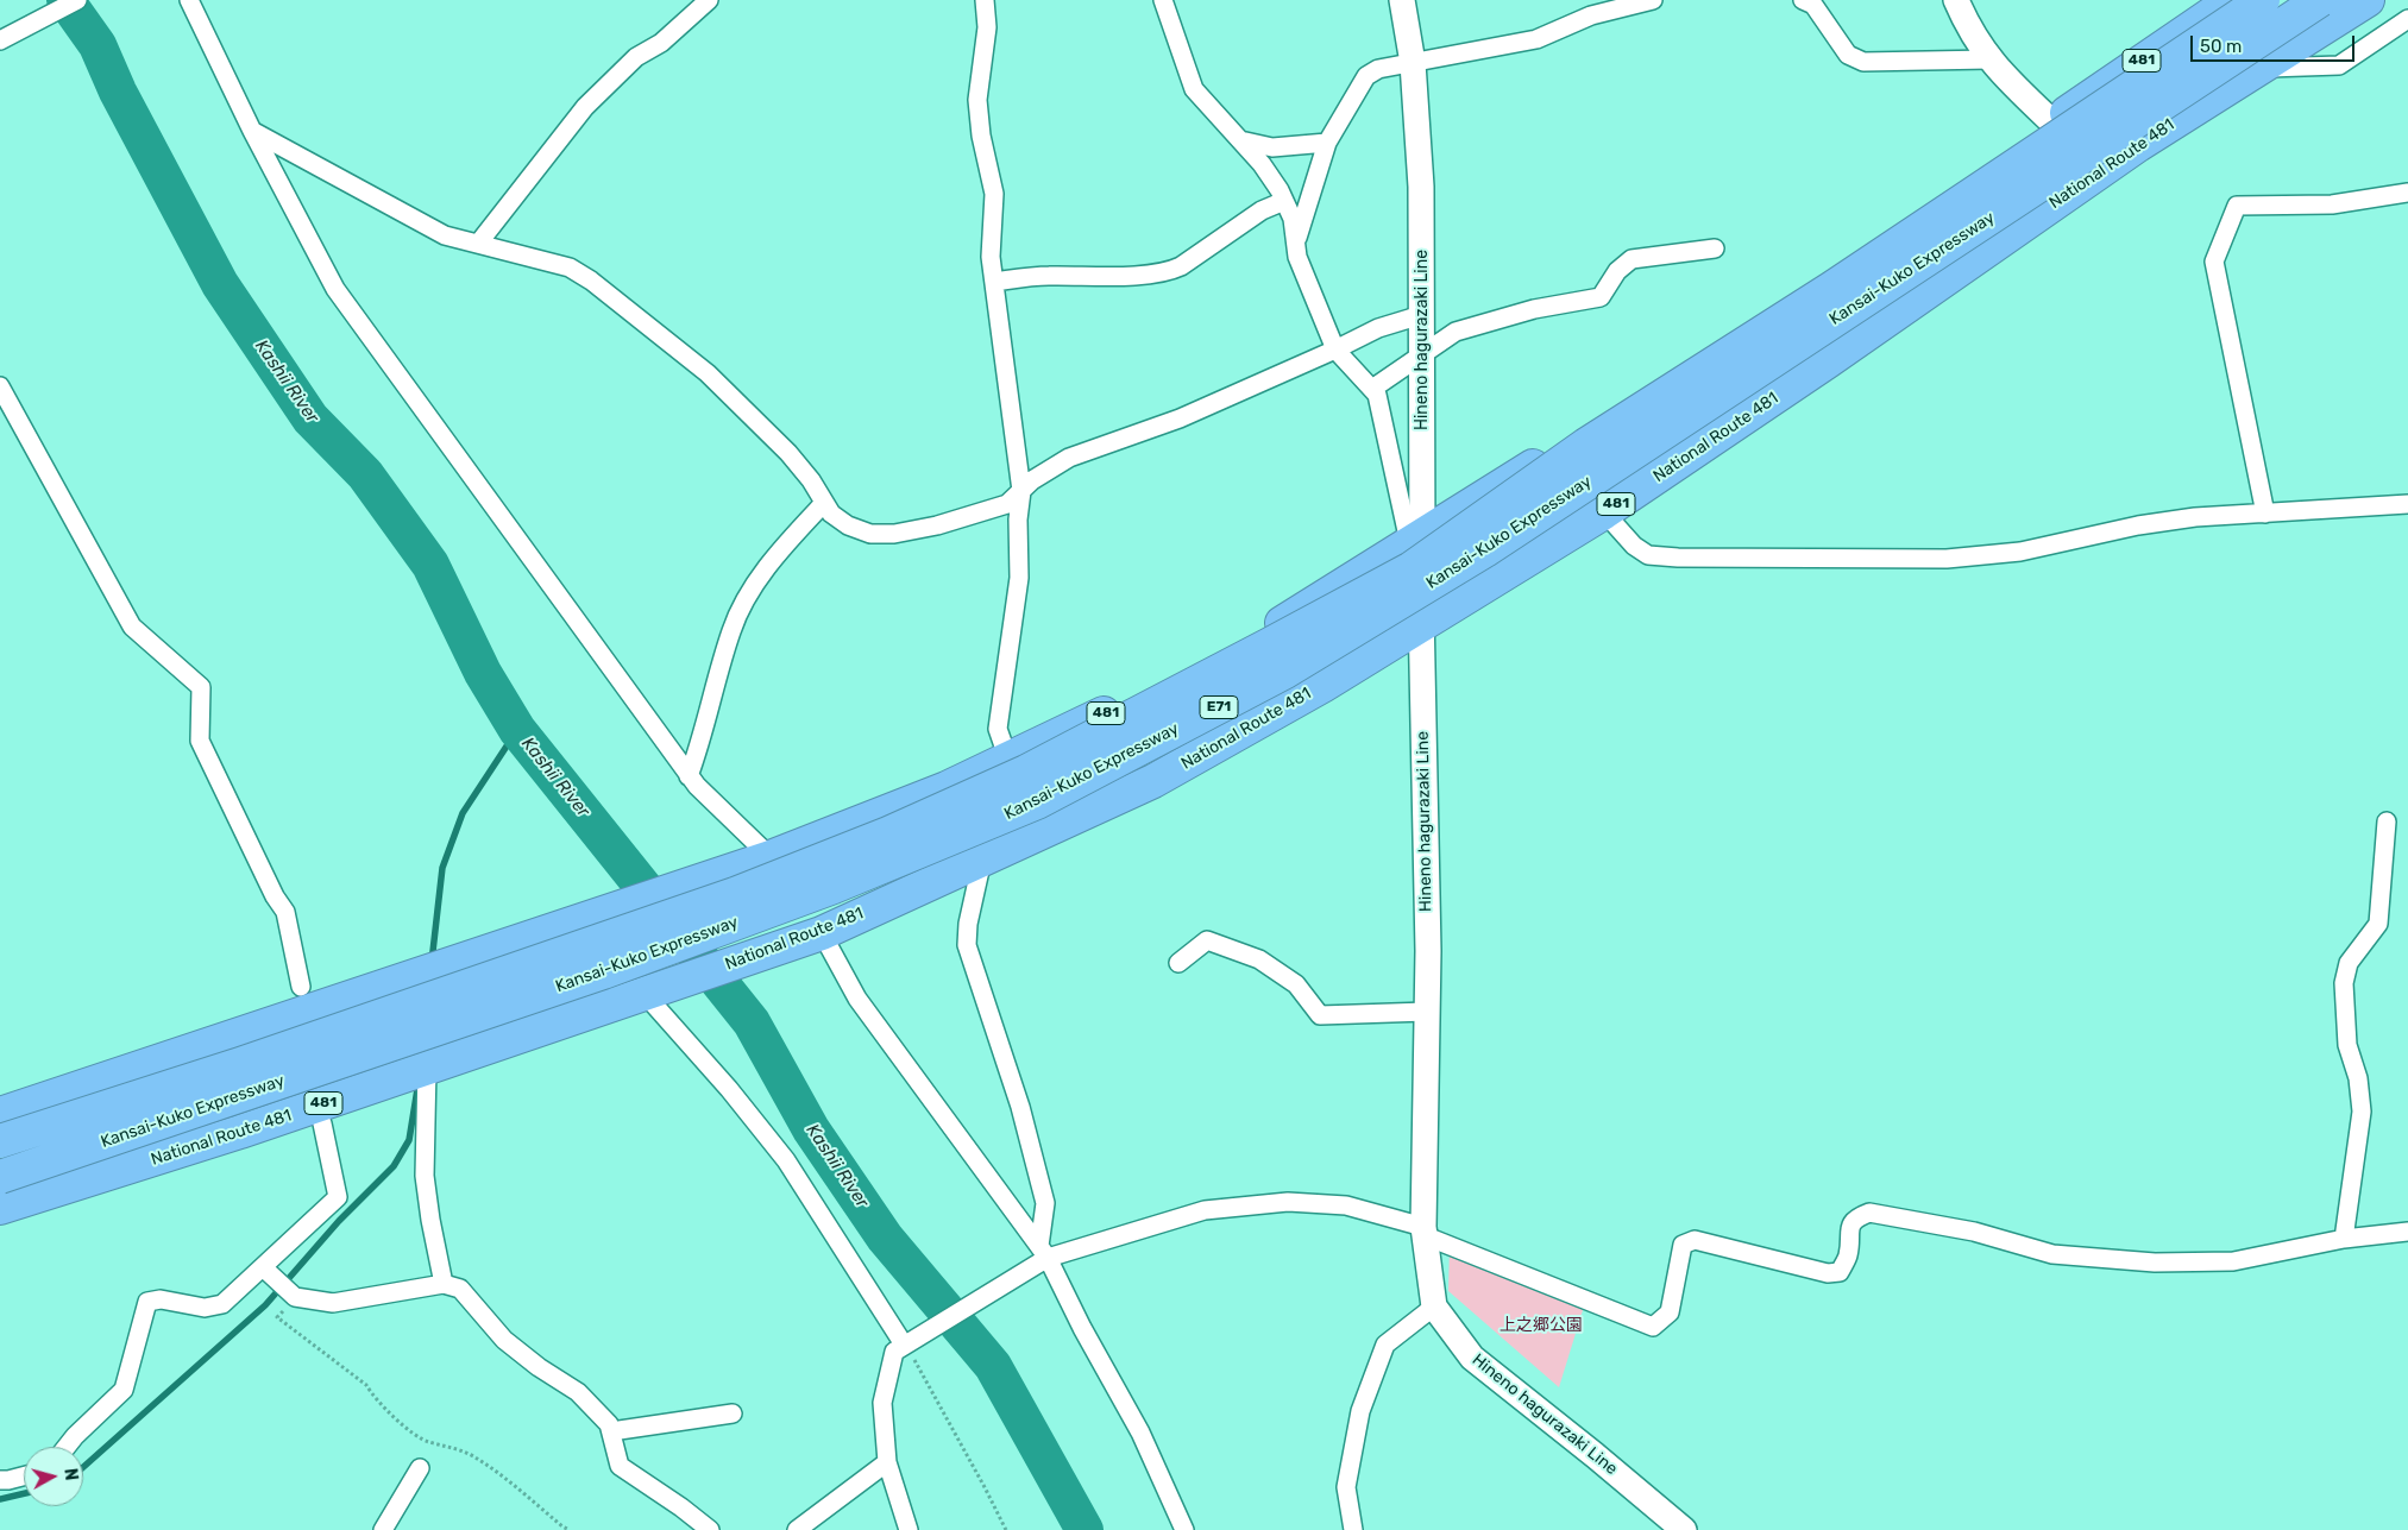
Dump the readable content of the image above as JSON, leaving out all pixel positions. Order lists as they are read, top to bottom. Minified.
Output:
{"streets":{"highway":["481","National Route 481","Kansai-Kuko Expressway","E71"],"main road":["Hineno hagurazaki Line"]},"crossings":[["481","Hineno hagurazaki Line"],["National Route 481","Hineno hagurazaki Line"]],"water":["Kashii River"],"parks":["上之郷公園"],"scale_bar":"50 m","north":"right"}
